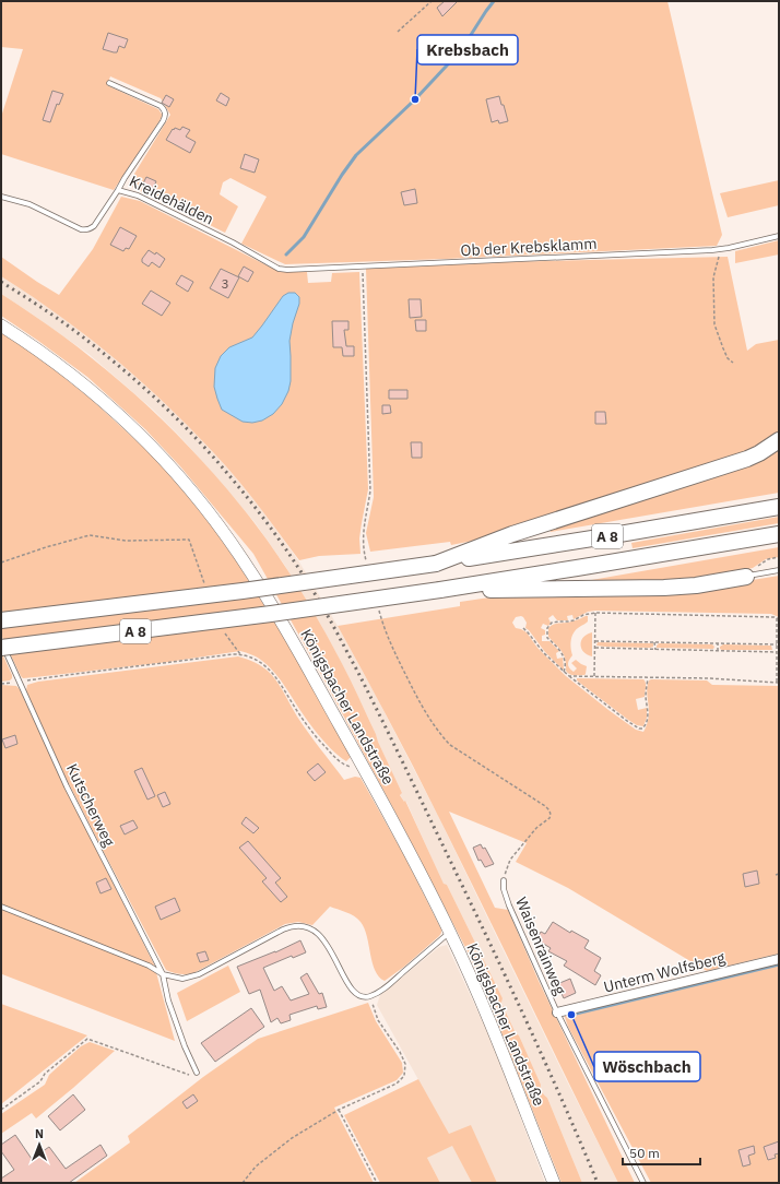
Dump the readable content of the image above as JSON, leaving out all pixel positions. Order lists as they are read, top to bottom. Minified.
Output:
{"streets":{"highway":["A 8"],"main road":["Königsbacher Landstraße"],"street":["Unterm Wolfsberg"],"lane":["Kreidehälden","Ob der Krebsklamm","Kutscherweg","Waisenrainweg"]},"crossings":[["Kreidehälden","Ob der Krebsklamm"],["Waisenrainweg","Unterm Wolfsberg"]],"places":["Krebsbach","Wöschbach"],"house_numbers":["3"],"scale_bar":"50 m","north":"top"}
